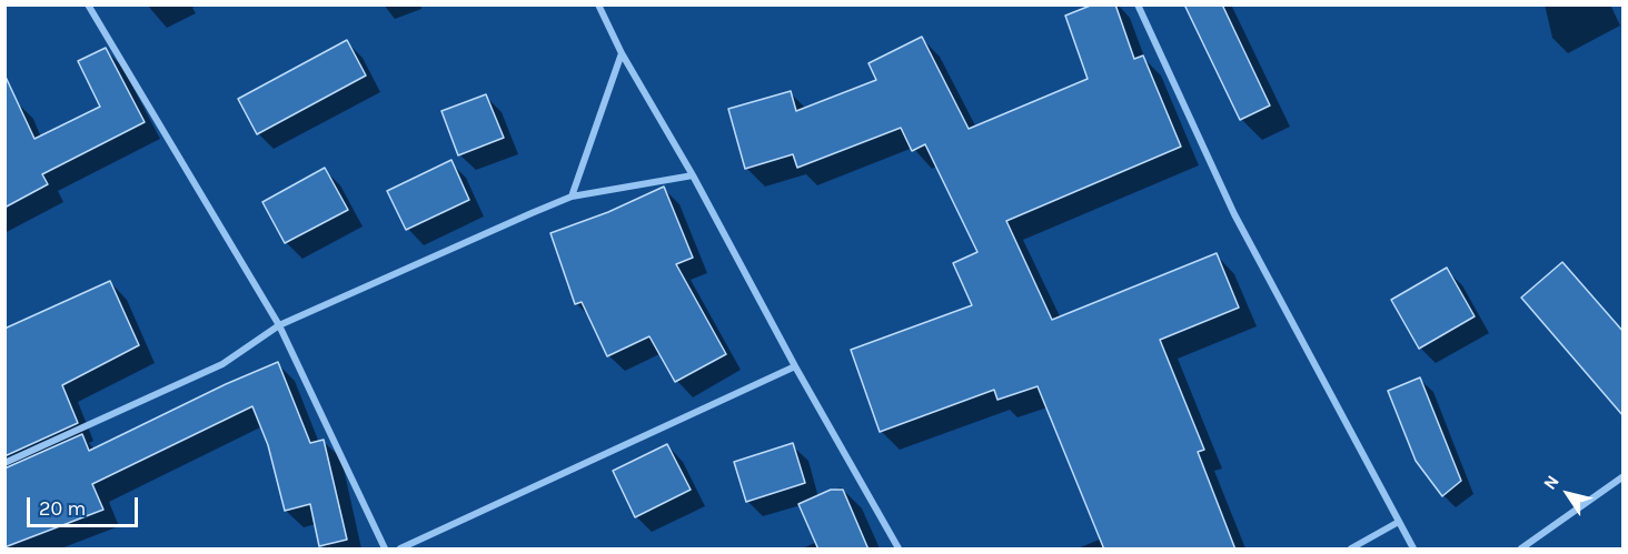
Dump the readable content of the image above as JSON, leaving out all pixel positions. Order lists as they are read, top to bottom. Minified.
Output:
{"scale_bar":"20 m","north":"top left"}
